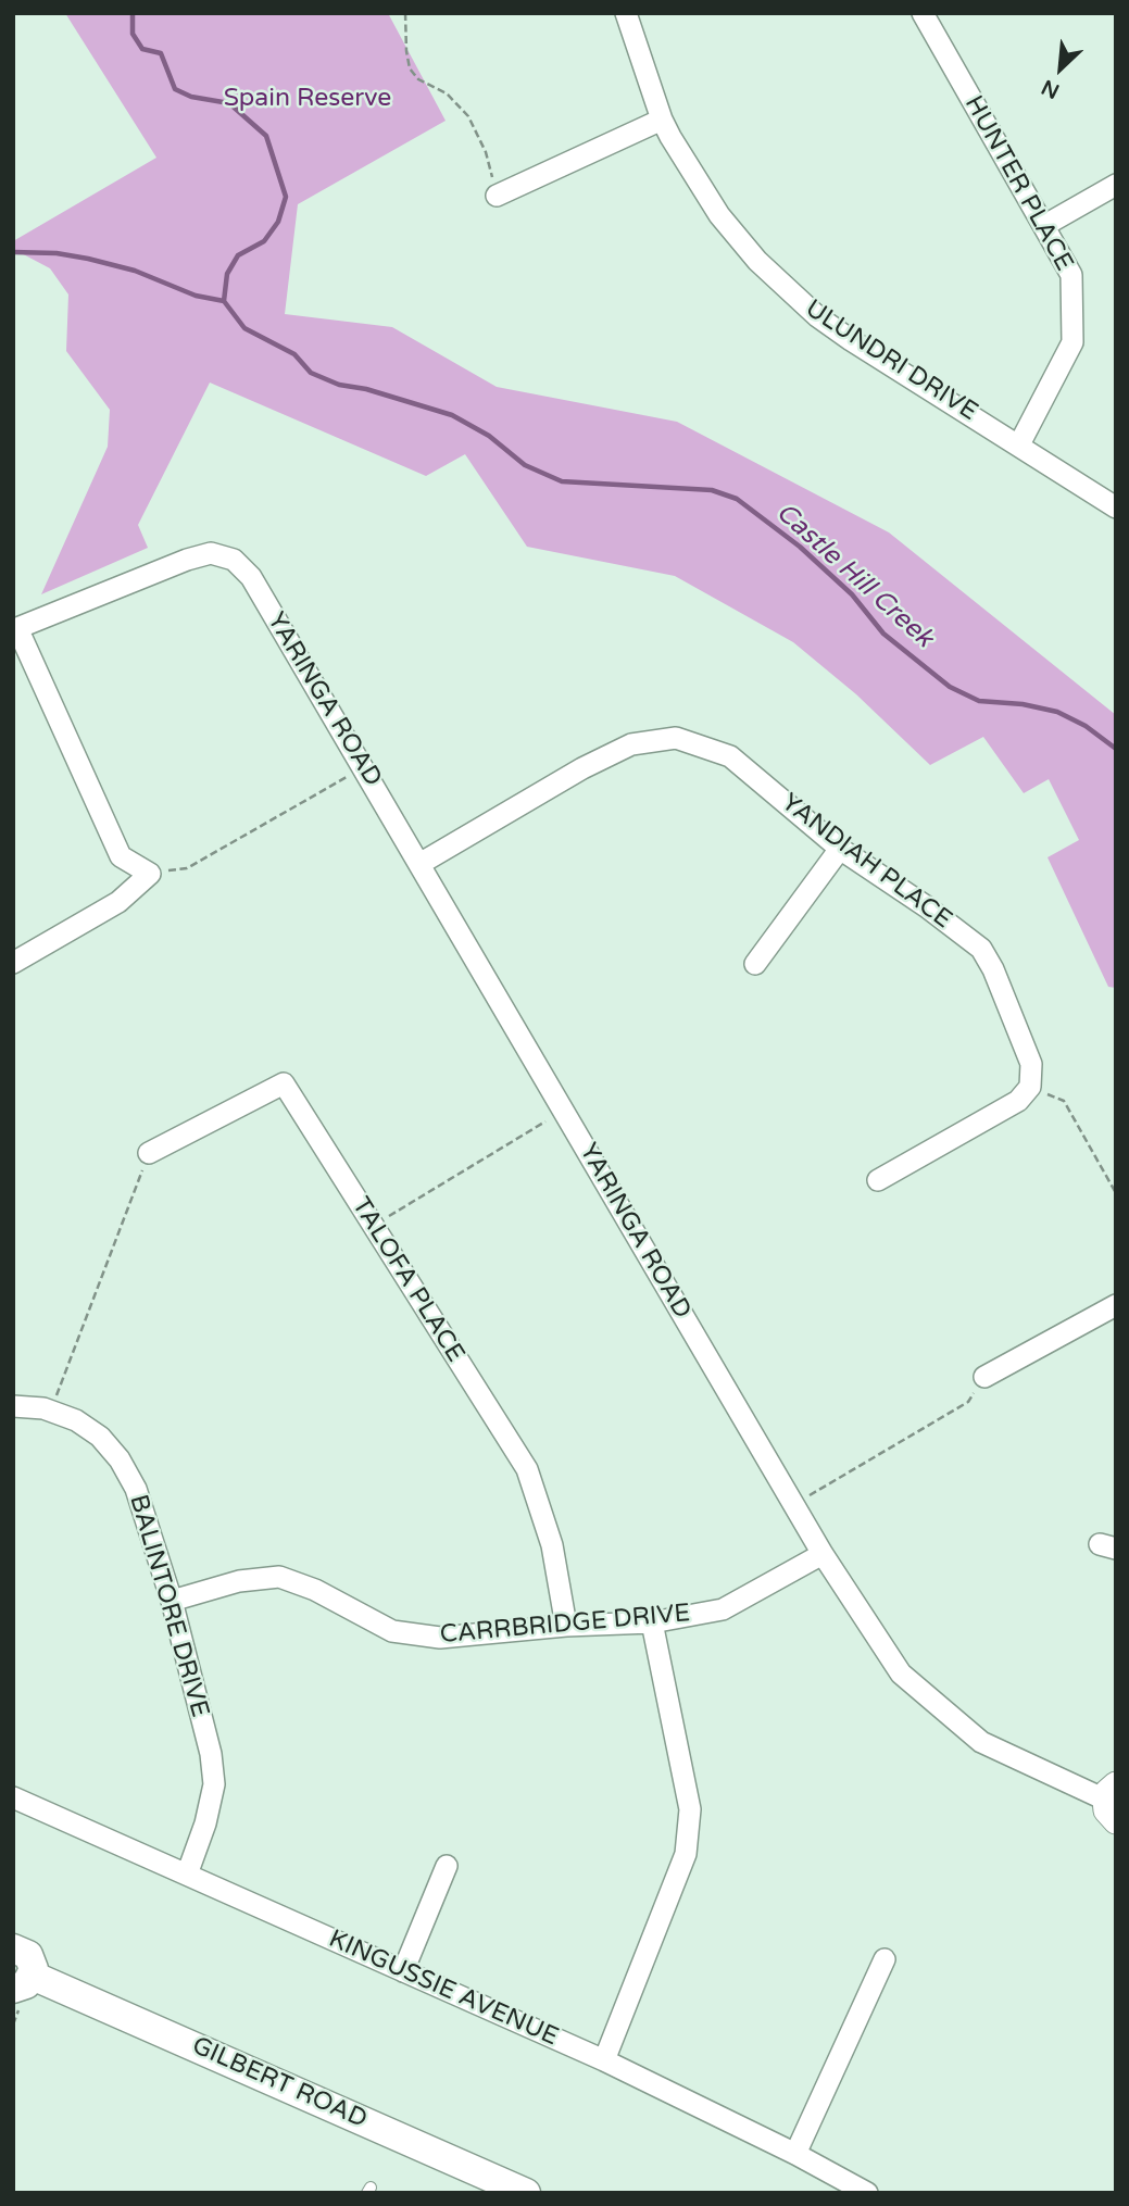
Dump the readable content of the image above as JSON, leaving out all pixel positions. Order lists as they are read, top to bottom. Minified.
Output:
{"streets":{"main road":["GILBERT ROAD"],"street":["HUNTER PLACE","ULUNDRI DRIVE","YARINGA ROAD","YANDIAH PLACE","TALOFA PLACE","BALINTORE DRIVE","CARRBRIDGE DRIVE","KINGUSSIE AVENUE"]},"crossings":[["HUNTER PLACE","ULUNDRI DRIVE"],["YARINGA ROAD","YANDIAH PLACE"],["YARINGA ROAD","CARRBRIDGE DRIVE"],["TALOFA PLACE","CARRBRIDGE DRIVE"],["BALINTORE DRIVE","CARRBRIDGE DRIVE"],["BALINTORE DRIVE","KINGUSSIE AVENUE"]],"water":["Castle Hill Creek"],"parks":["Spain Reserve"],"north":"bottom left"}
